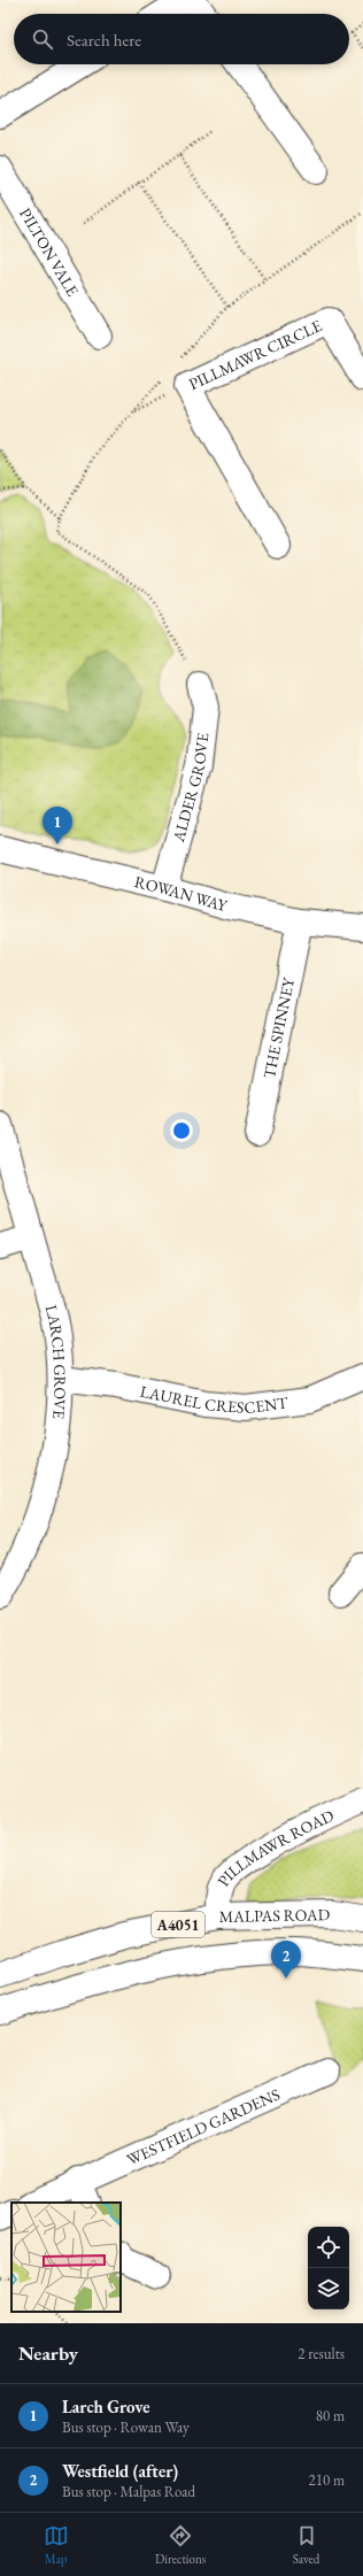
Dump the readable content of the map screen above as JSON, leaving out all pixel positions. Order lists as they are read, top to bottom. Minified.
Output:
{"streets":{"street":["PILTON VALE","PILLMAWR CIRCLE","ALDER GROVE","ROWAN WAY","THE SPINNEY","LARCH GROVE","LAUREL CRESCENT","PILLMAWR ROAD","MALPAS ROAD","A4051","WESTFIELD GARDENS"]},"crossings":[["ALDER GROVE","ROWAN WAY"],["ROWAN WAY","THE SPINNEY"],["LARCH GROVE","LAUREL CRESCENT"],["PILLMAWR ROAD","MALPAS ROAD"]],"page":{"search":"Search here","pins":["1","2"],"heading":["Nearby","2 results"],"list":[{"mark":"1","name":"Larch Grove","note":"Bus stop · Rowan Way","value":"80 m"},{"mark":"2","name":"Westfield (after)","note":"Bus stop · Malpas Road","value":"210 m"}],"nav":["Map","Directions","Saved"]}}
